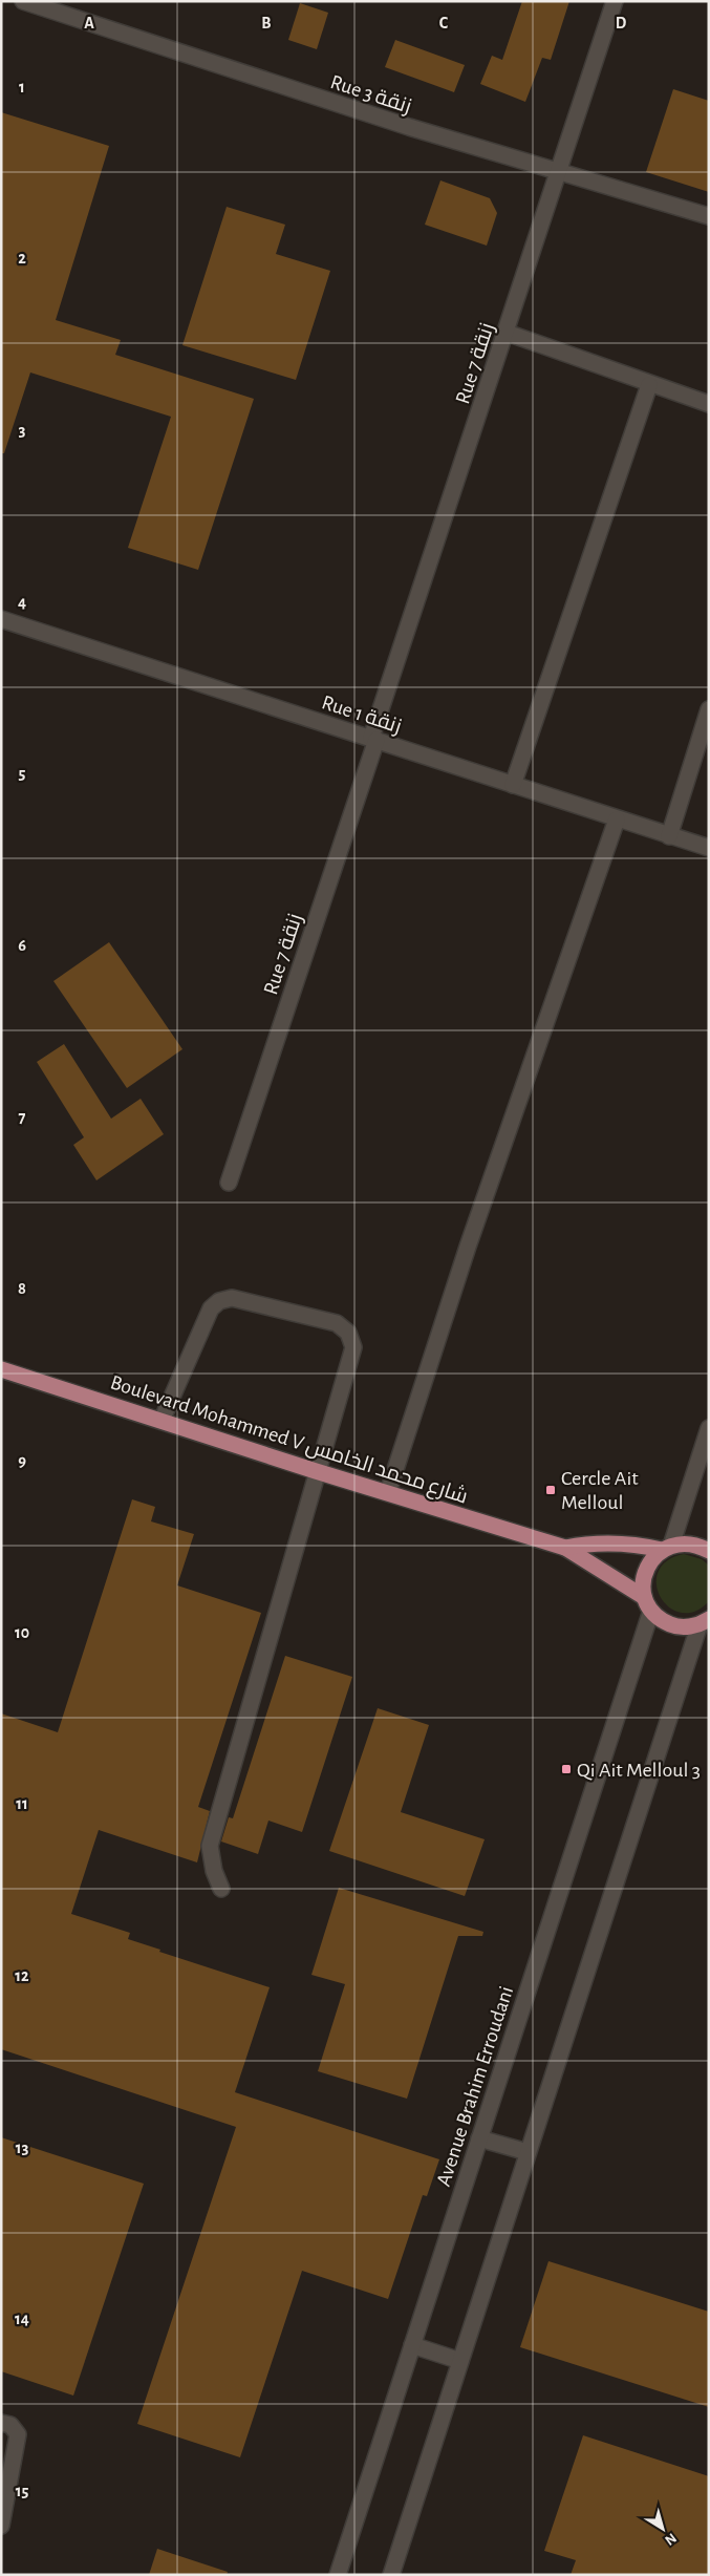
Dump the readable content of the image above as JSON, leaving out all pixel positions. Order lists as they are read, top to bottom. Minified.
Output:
{"streets":{"main road":["Boulevard Mohammed V شارع محمد الخامس"],"street":["Rue 3 زنقة","Rue 7 زنقة","Rue 1 زنقة","Avenue Brahim Erroudani"]},"crossings":[["Rue 3 زنقة","Rue 7 زنقة"],["Rue 7 زنقة","Rue 1 زنقة"],["Boulevard Mohammed V شارع محمد الخامس","Avenue Brahim Erroudani"]],"places":{"transit":["Cercle Ait Melloul","Qi Ait Melloul 3"]},"north":"bottom right","grid":{"columns":["A","B","C","D"],"rows":["1","2","3","4","5","6","7","8","9","10","11","12","13","14","15"]}}
